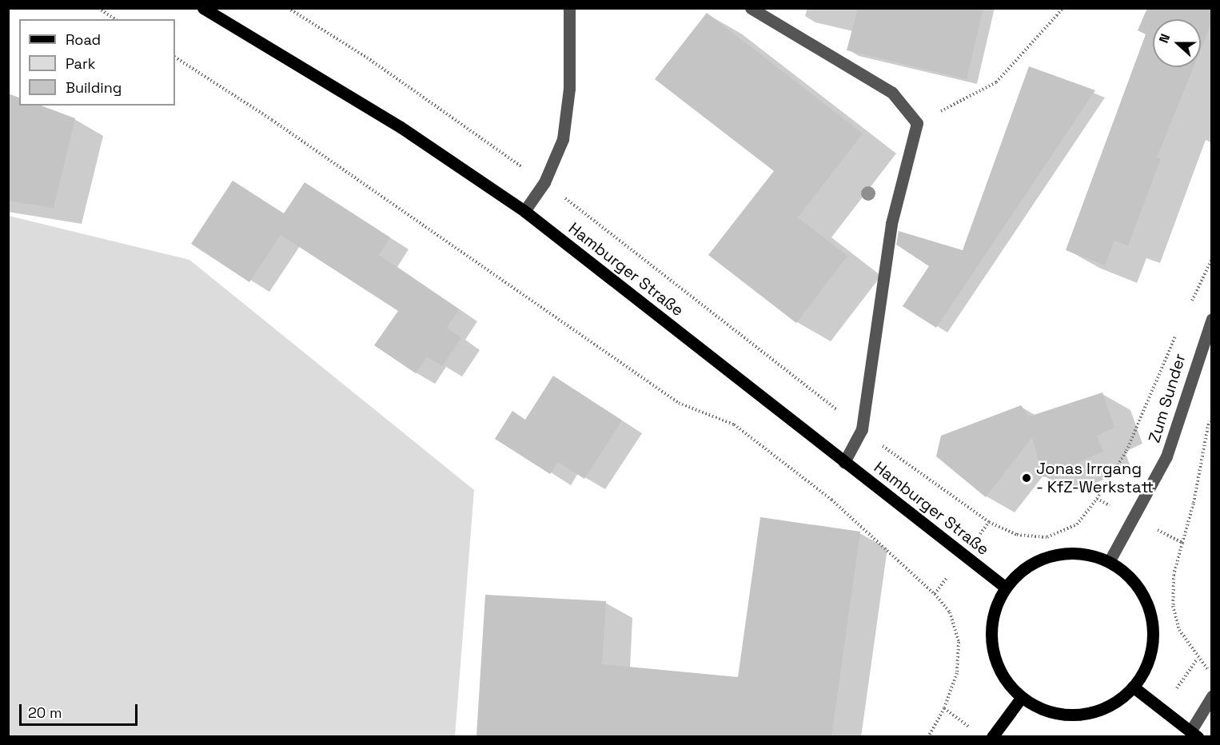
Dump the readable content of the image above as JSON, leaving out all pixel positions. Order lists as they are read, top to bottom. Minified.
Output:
{"streets":{"main road":["Hamburger Straße"],"street":["Zum Sunder"]},"crossings":[["Hamburger Straße","Zum Sunder"]],"places":["Jonas Irrgang - KfZ-Werkstatt"],"legend":["Road","Park","Building"],"scale_bar":"20 m","north":"left"}
